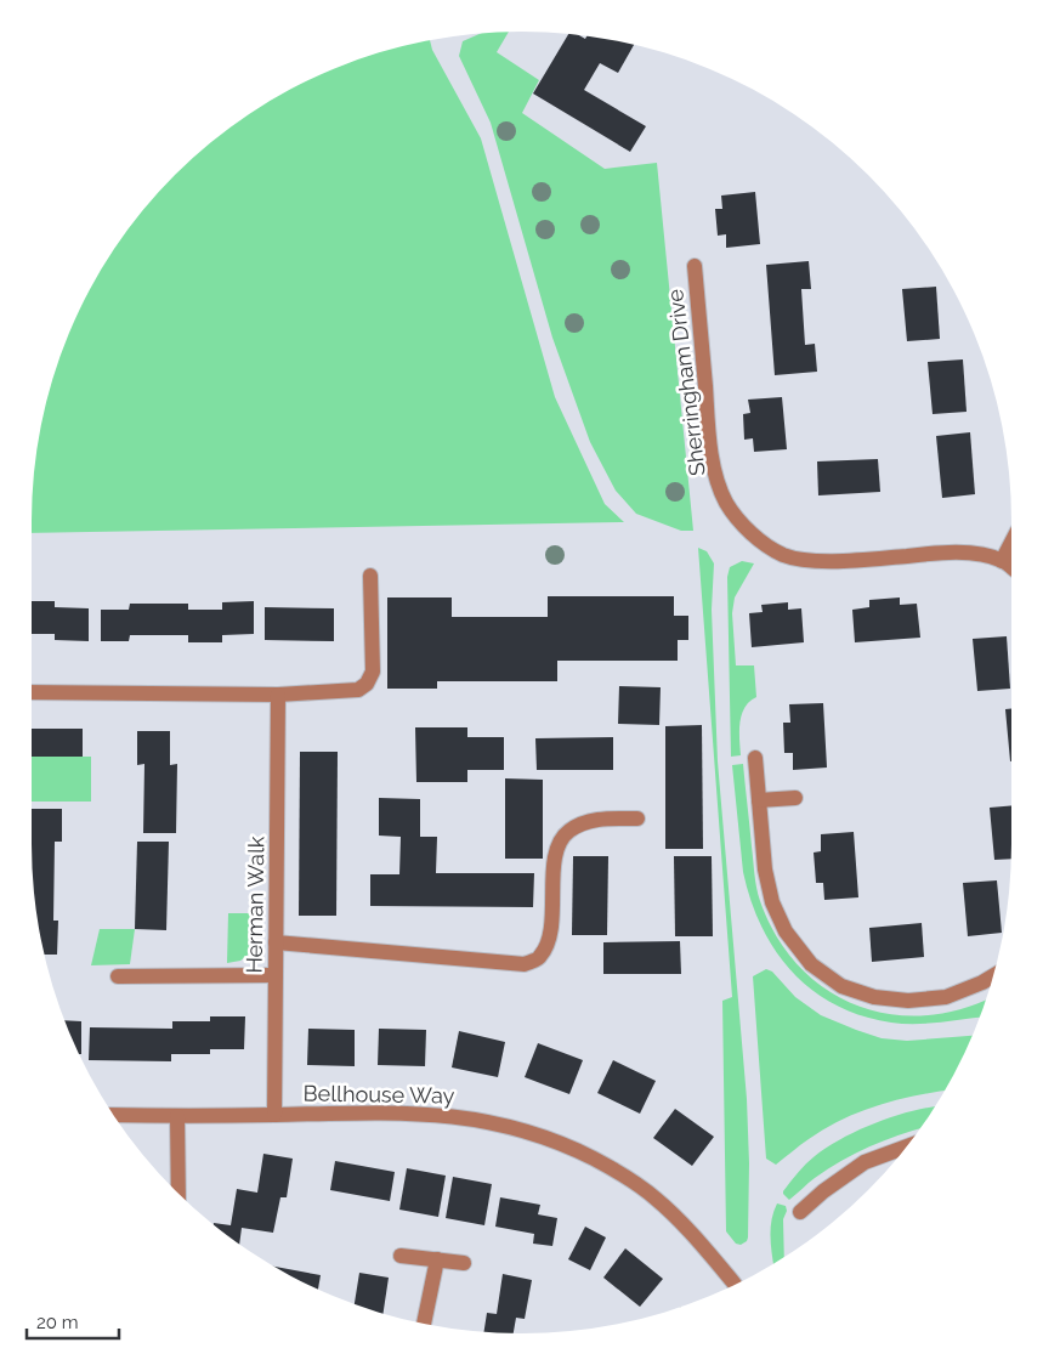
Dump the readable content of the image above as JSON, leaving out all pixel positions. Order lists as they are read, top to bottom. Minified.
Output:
{"streets":{"street":["Sherringham Drive","Herman Walk","Bellhouse Way"]},"crossings":[["Herman Walk","Bellhouse Way"]],"scale_bar":"20 m"}
